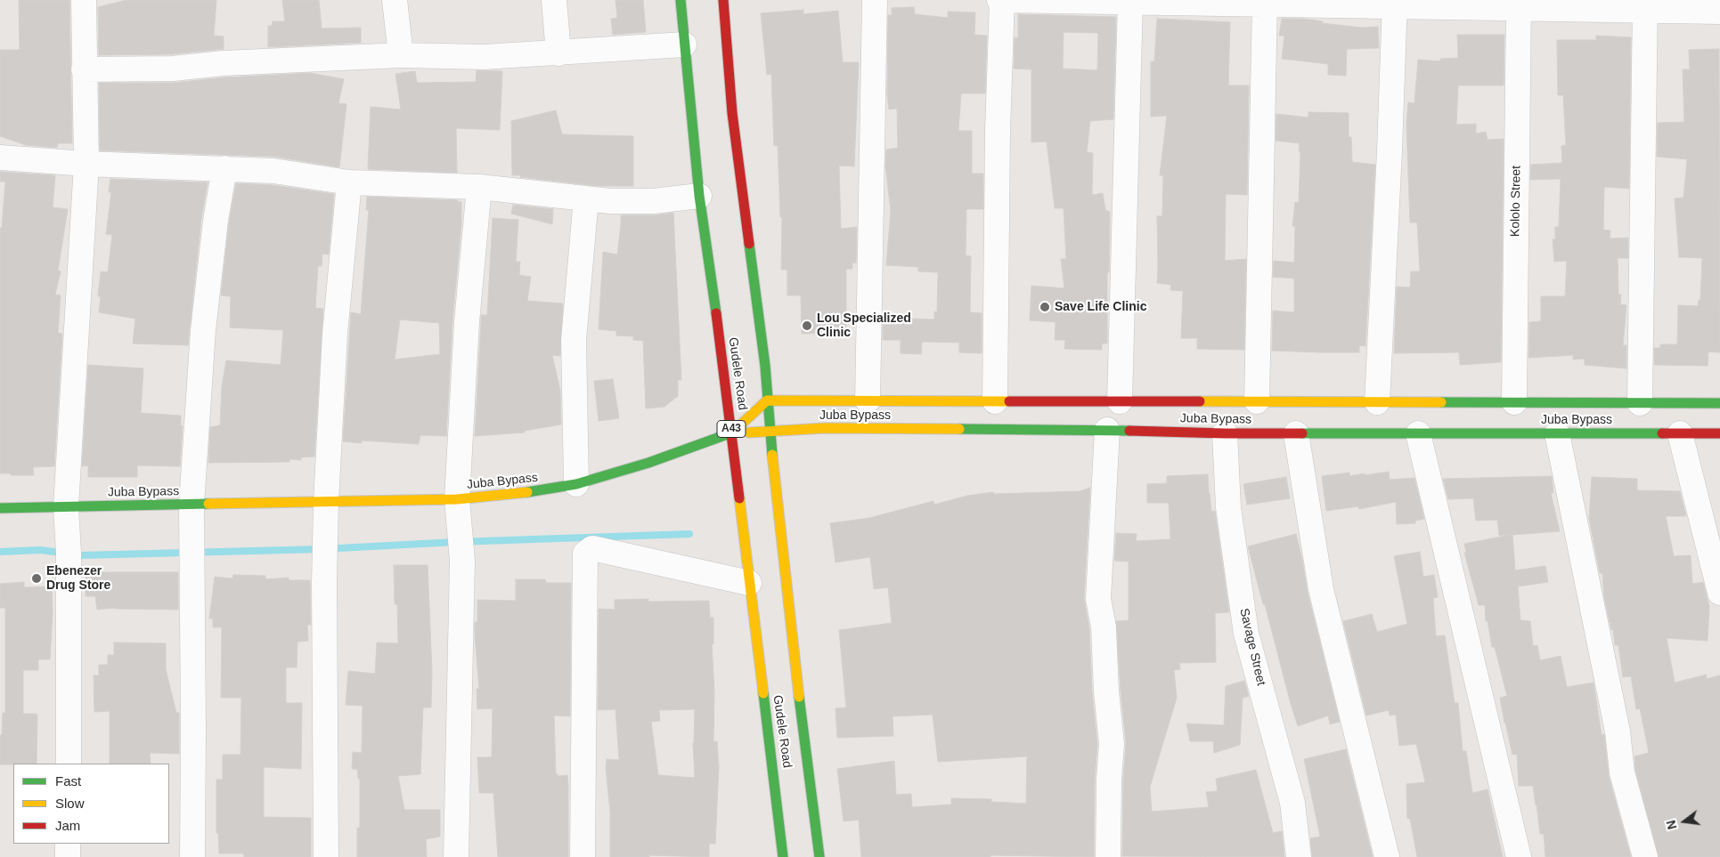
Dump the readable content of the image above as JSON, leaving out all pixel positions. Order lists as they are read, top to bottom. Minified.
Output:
{"streets":{"main road":["Gudele Road","Juba Bypass","A43"],"street":["Kololo Street","Savage Street"]},"crossings":[["Kololo Street","Juba Bypass"],["Gudele Road","Juba Bypass"],["Juba Bypass","Savage Street"]],"places":["Save Life Clinic","Lou Specialized Clinic","Ebenezer Drug Store"],"legend":["Fast","Slow","Jam"],"north":"left"}
